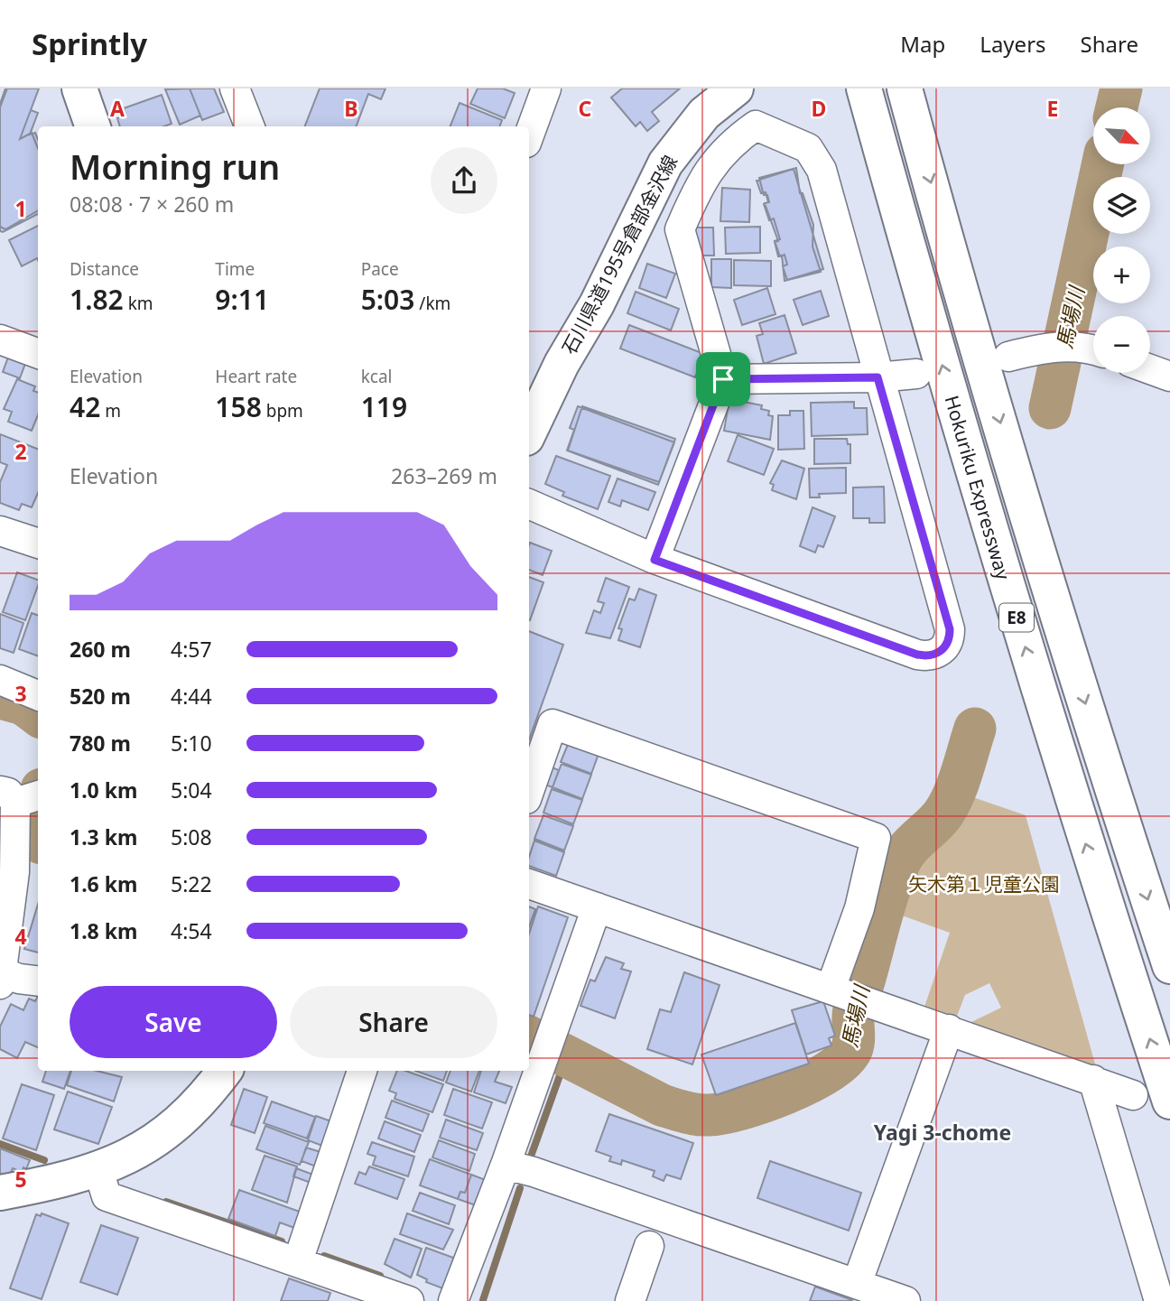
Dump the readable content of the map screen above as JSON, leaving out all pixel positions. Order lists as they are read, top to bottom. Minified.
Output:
{"streets":{"main road":["石川県道195号倉部金沢線","Hokuriku Expressway","E8"]},"districts":["Yagi 3-chome"],"water":["馬場川"],"parks":["矢木第１児童公園"],"north":"bottom right","page":{"header":"Sprintly","nav":["Map","Layers","Share"],"map_buttons":["+","−"],"heading":["Morning run","08:08 · 7 × 260 m"],"stats":[["Distance","1.82 km"],["Time","9:11"],["Pace","5:03 /km"],["Elevation","42 m"],["Heart rate","158 bpm"],["kcal","119"]],"chart":["Elevation","263–269 m"],"list":[{"name":"260 m","note":"4:57"},{"name":"520 m","note":"4:44"},{"name":"780 m","note":"5:10"},{"name":"1.0 km","note":"5:04"},{"name":"1.3 km","note":"5:08"},{"name":"1.6 km","note":"5:22"},{"name":"1.8 km","note":"4:54"}],"buttons":["Save","Share"]},"grid":{"columns":["A","B","C","D","E"],"rows":["1","2","3","4","5"]}}
